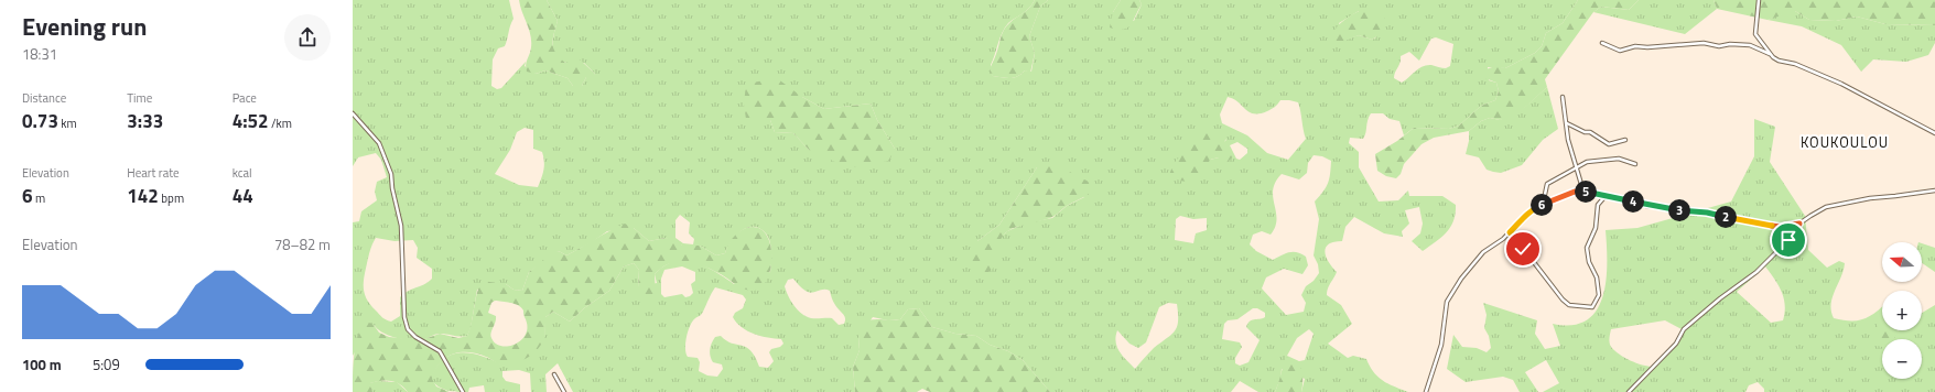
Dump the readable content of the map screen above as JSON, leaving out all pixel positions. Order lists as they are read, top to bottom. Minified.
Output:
{"districts":["KOUKOULOU"],"north":"left","page":{"heading":["Evening run","18:31"],"stats":[["Distance","0.73 km"],["Time","3:33"],["Pace","4:52 /km"],["Elevation","6 m"],["Heart rate","142 bpm"],["kcal","44"]],"pins":["5","4","6","3","2"],"chart":["Elevation","78–82 m"],"map_buttons":["+","−"],"list":[{"name":"100 m","note":"5:09"}]}}
